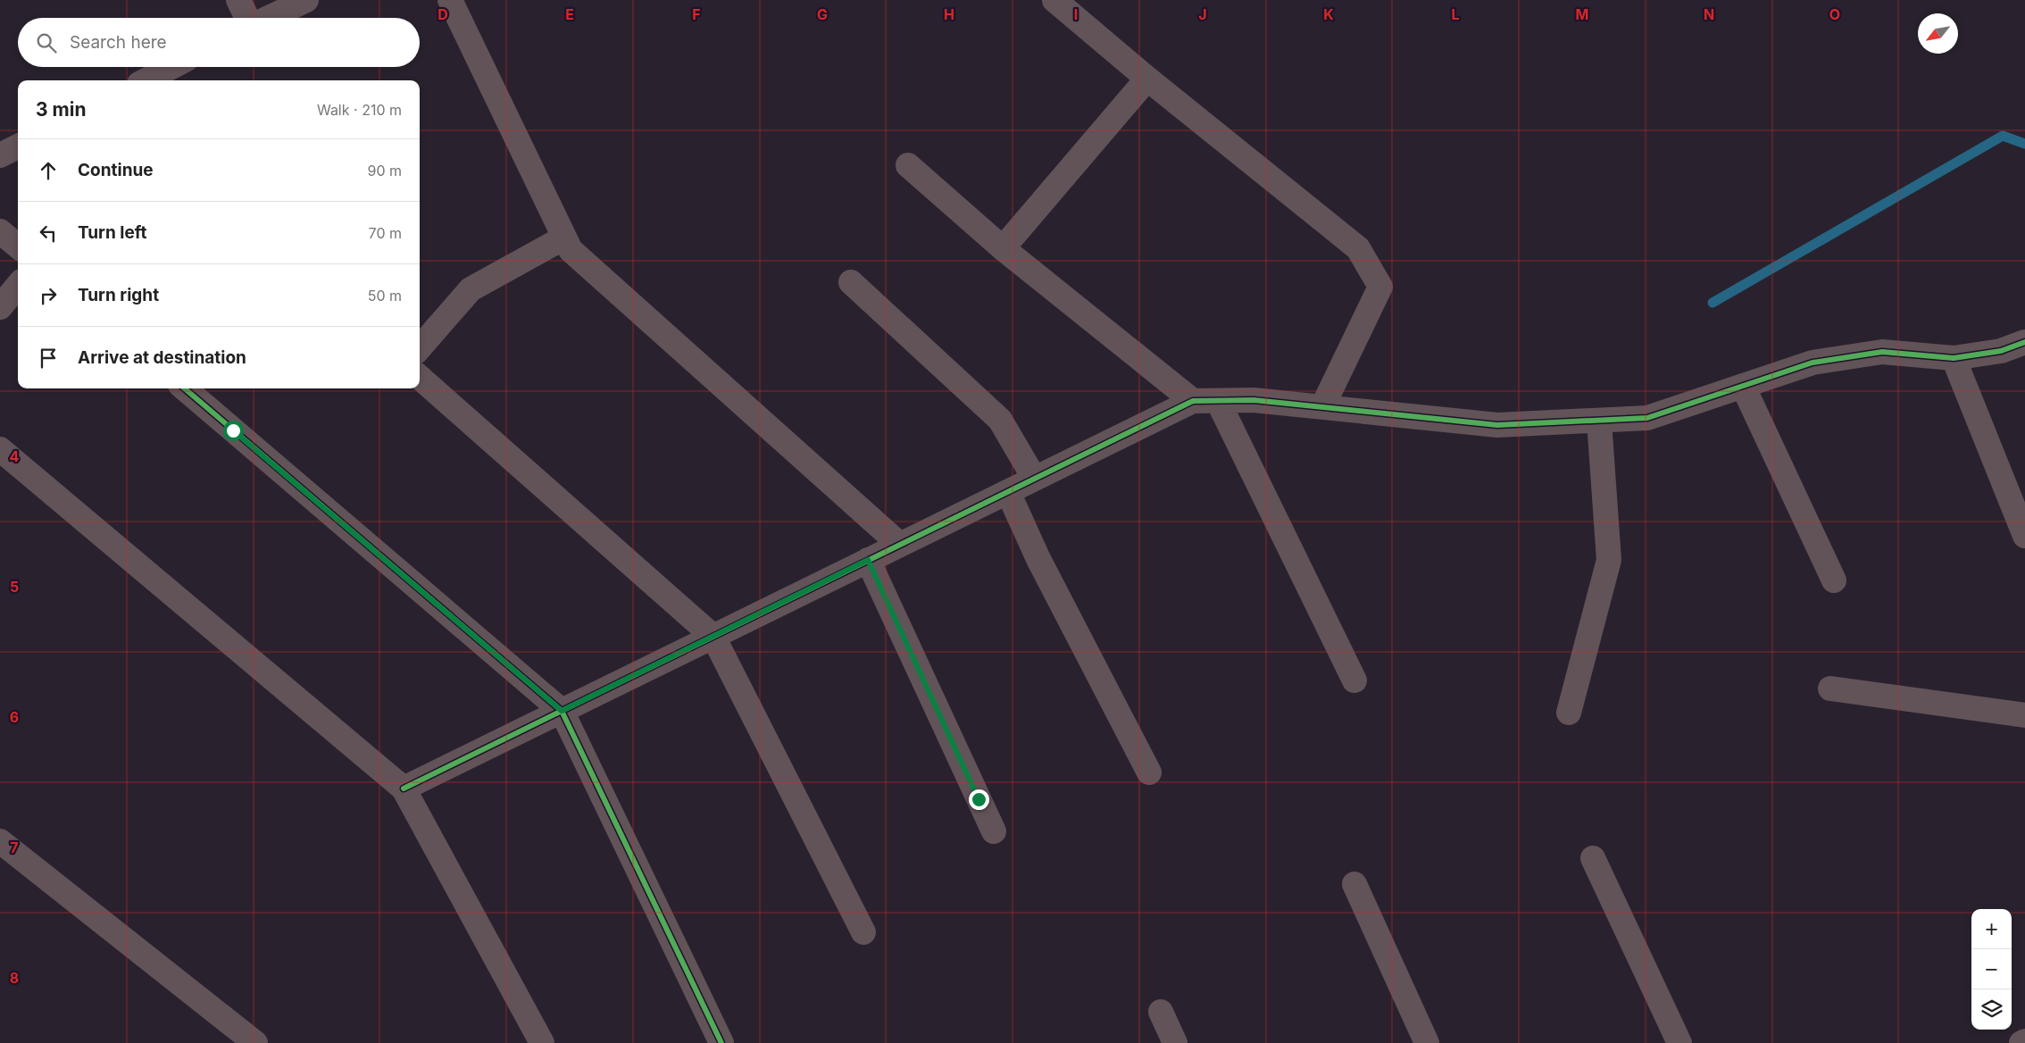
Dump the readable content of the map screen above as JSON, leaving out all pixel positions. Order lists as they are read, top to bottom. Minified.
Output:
{"north":"bottom left","page":{"search":"Search here","heading":["3 min","Walk · 210 m"],"list":[["Continue","90 m"],["Turn left","70 m"],["Turn right","50 m"],"Arrive at destination"],"map_buttons":["+","−"]},"grid":{"columns":["D","E","F","G","H","I","J","K","L","M","N","O"],"rows":["4","5","6","7","8"]}}
